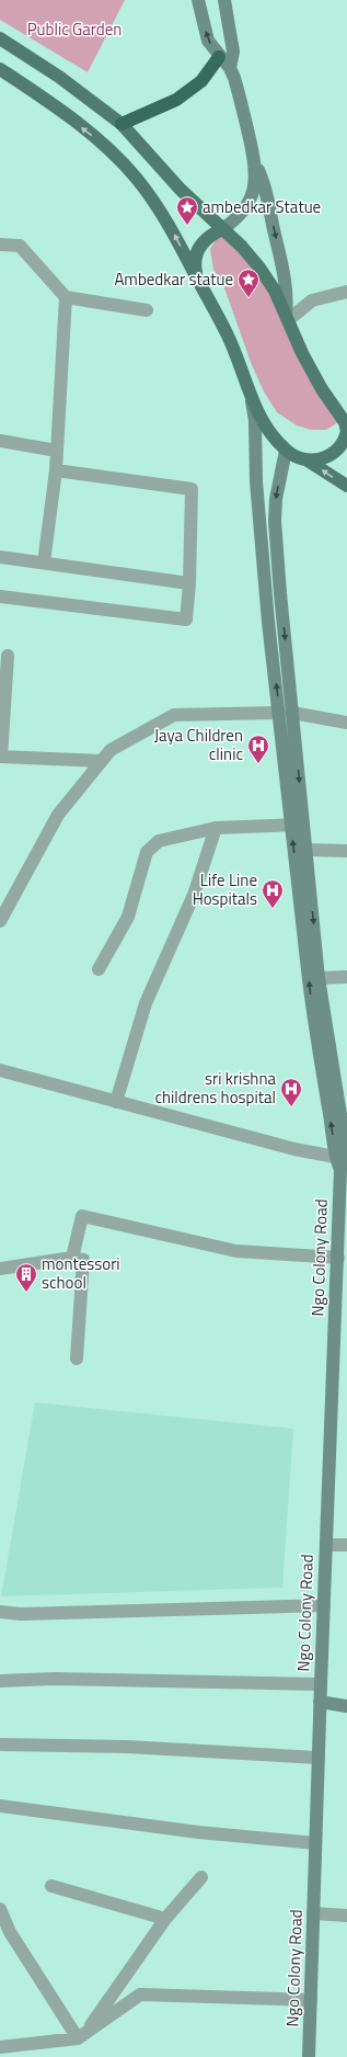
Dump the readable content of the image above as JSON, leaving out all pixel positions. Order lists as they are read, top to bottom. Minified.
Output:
{"streets":{"street":["Ngo Colony Road"]},"parks":["Public Garden"],"places":{"place":["ambedkar Statue","Ambedkar statue"],"hospital":["Jaya Children clinic","Life Line Hospitals","sri krishna childrens hospital"],"building":["montessori school"]}}
